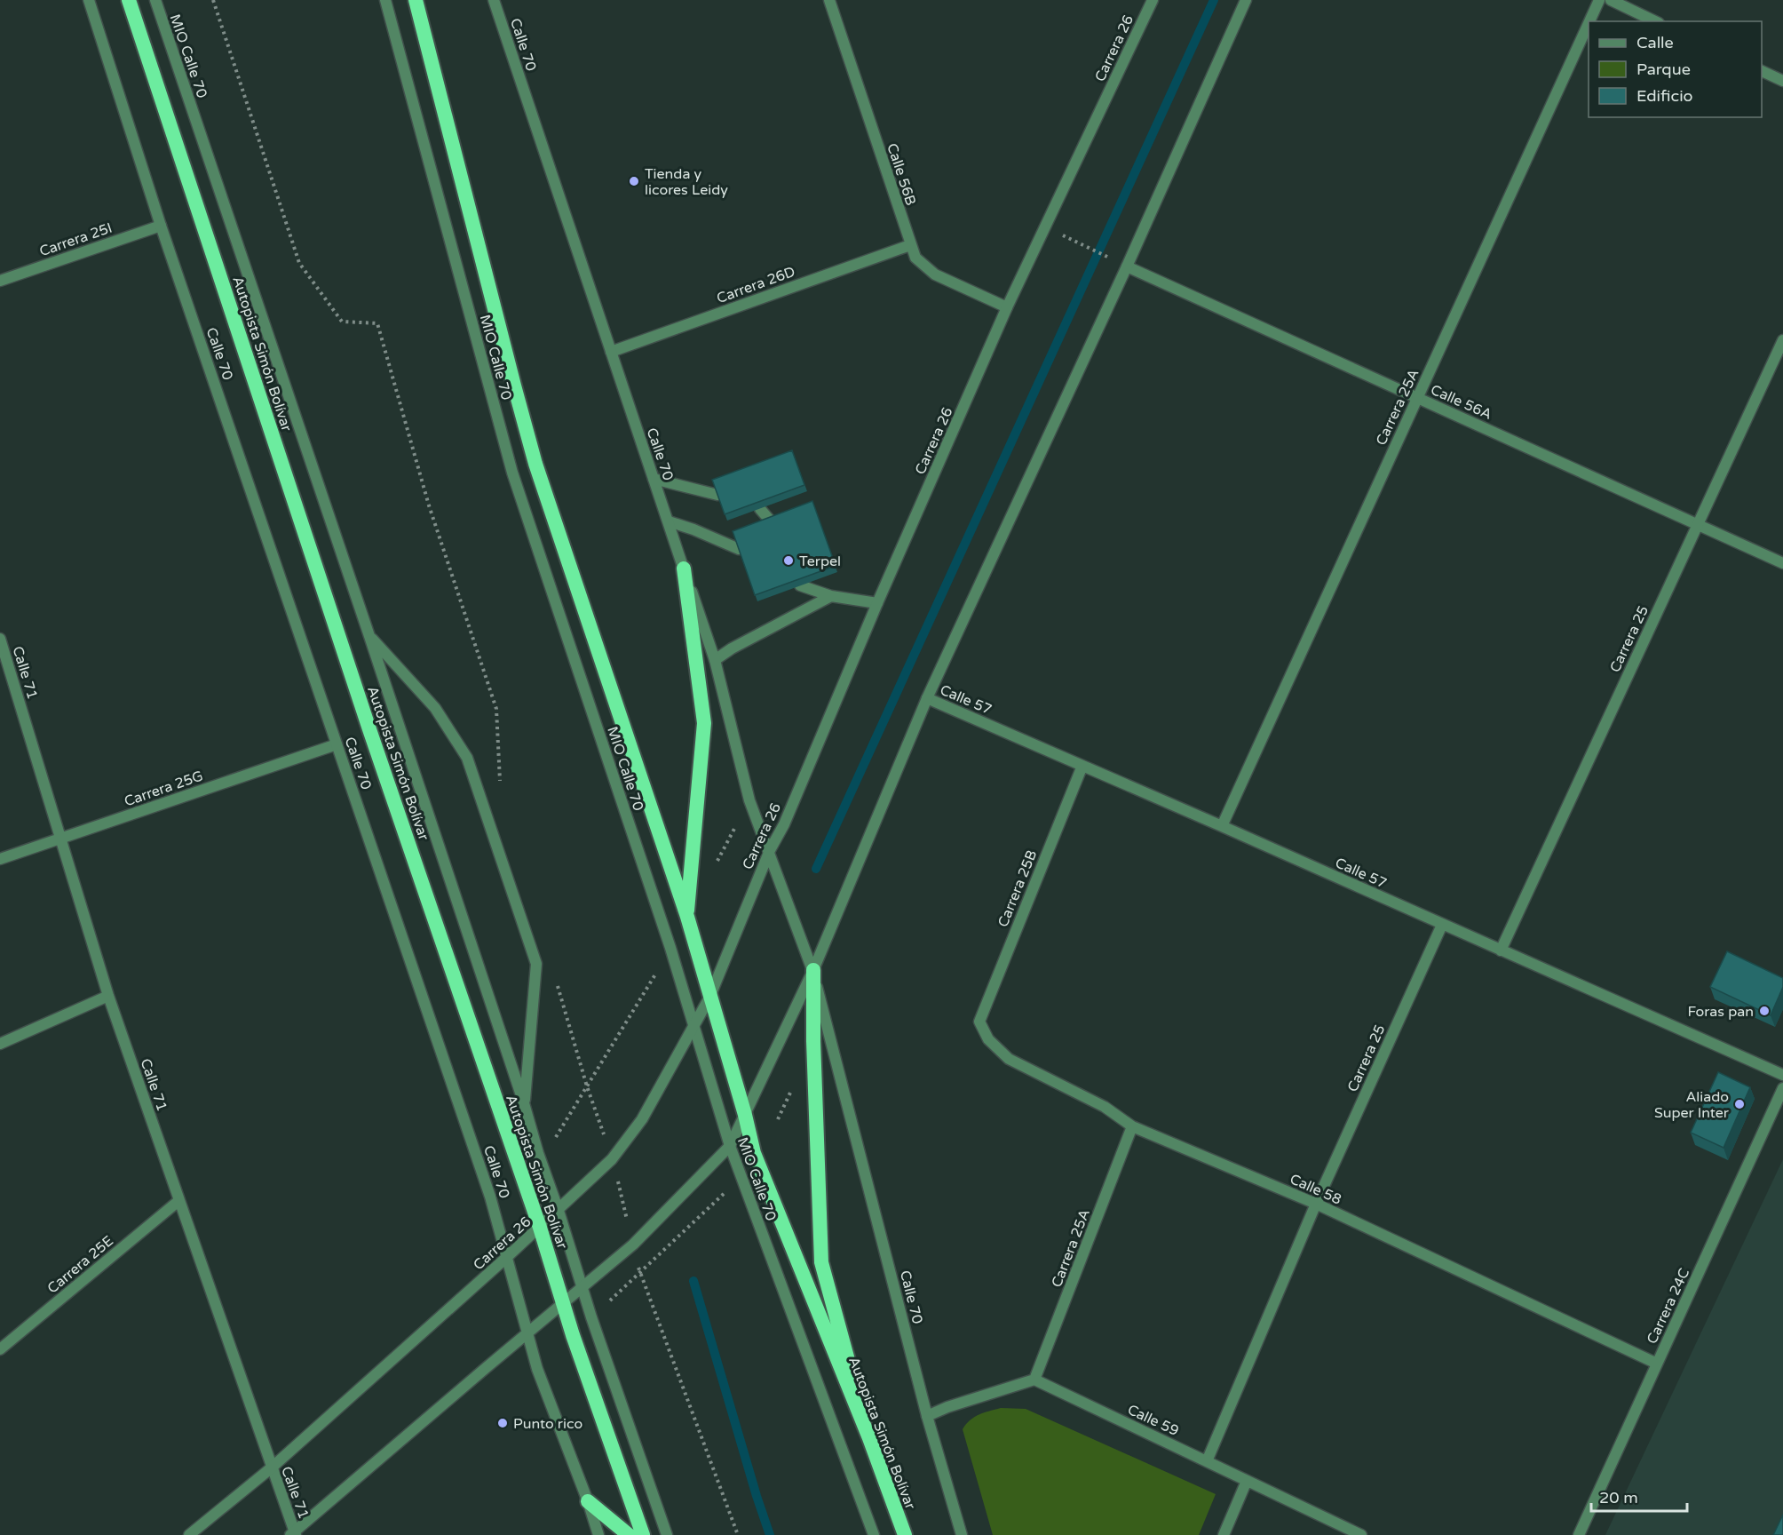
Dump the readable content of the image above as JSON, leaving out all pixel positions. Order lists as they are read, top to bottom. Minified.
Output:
{"streets":{"highway":["Autopista Simón Bolívar"],"street":["Calle 70","Carrera 26","MIO Calle 70","Calle 56B","Carrera 25I","Carrera 26D","Calle 56A","Carrera 25A","Carrera 25","Calle 71","Calle 57","Carrera 25G","Carrera 25B","Calle 58","Carrera 25E","Carrera 24C","Calle 59"]},"crossings":[["Calle 70","Carrera 26"],["Calle 70","Carrera 25I"],["Calle 70","Carrera 26D"],["Calle 70","Carrera 25G"],["Carrera 26","MIO Calle 70"],["Carrera 26","Calle 56B"],["Carrera 26","Autopista Simón Bolívar"],["Carrera 26","Calle 71"],["Calle 56B","Carrera 26D"],["Calle 56A","Carrera 25A"],["Calle 56A","Carrera 25"],["Carrera 25A","Calle 57"],["Carrera 25A","Calle 58"],["Carrera 25A","Calle 59"],["Carrera 25","Calle 57"],["Carrera 25","Calle 58"],["Carrera 25","Calle 59"],["Calle 71","Carrera 25G"],["Calle 71","Carrera 25E"],["Calle 57","Carrera 25B"],["Carrera 25B","Calle 58"],["Calle 58","Carrera 24C"]],"places":["Tienda y licores Leidy","Terpel","Foras pan","Aliado Super Inter","Punto rico"],"legend":["Calle","Parque","Edificio"],"scale_bar":"20 m"}
